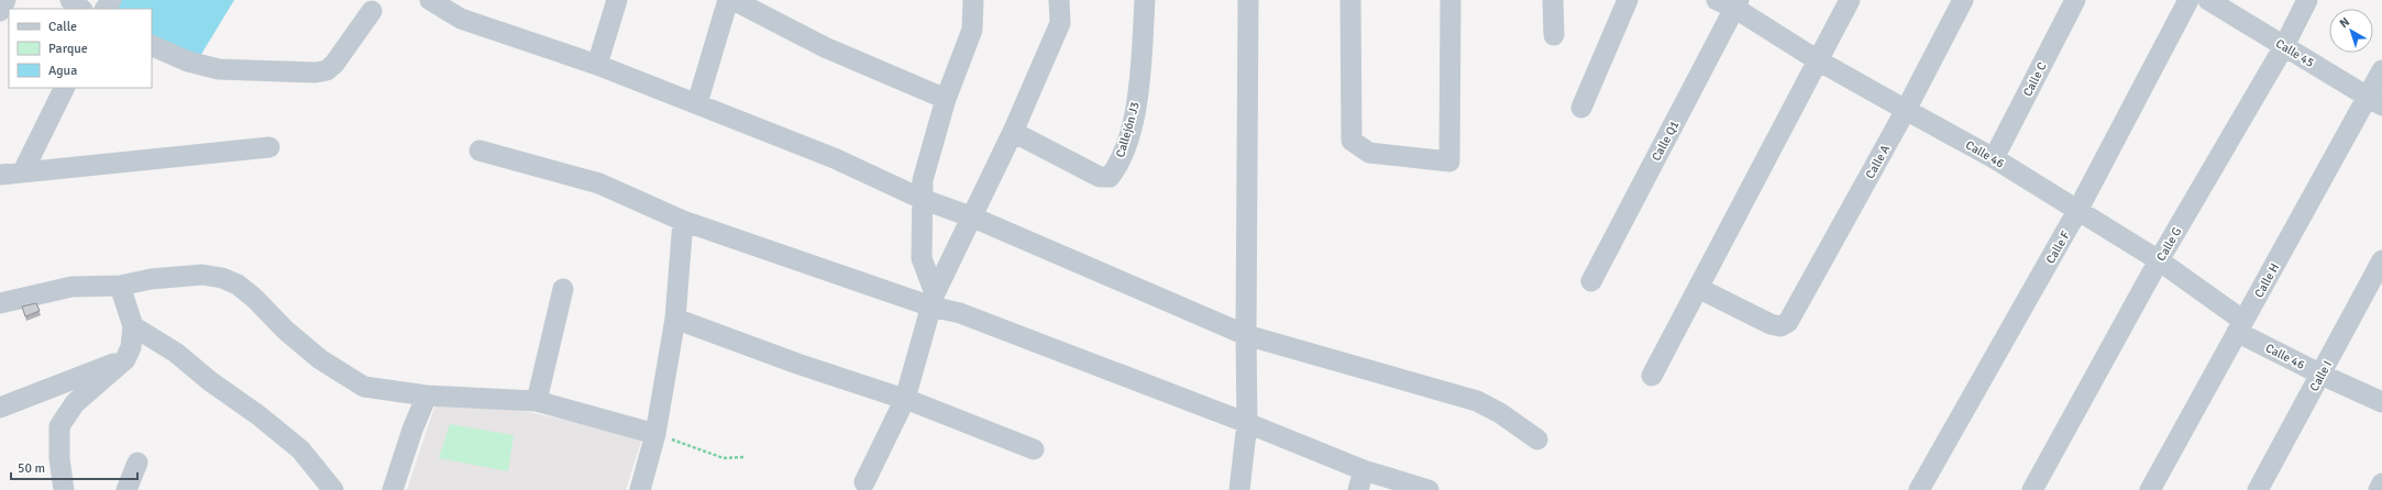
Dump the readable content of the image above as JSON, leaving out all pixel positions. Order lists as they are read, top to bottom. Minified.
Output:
{"streets":{"street":["Calle 45","Calle C","Callejón J3","Calle Q1","Calle 46","Calle A","Calle G","Calle F","Calle H","Calle I"]},"crossings":[["Calle 45","Calle G"],["Calle 45","Calle H"],["Calle C","Calle 46"],["Calle Q1","Calle 46"],["Calle 46","Calle A"],["Calle 46","Calle G"],["Calle 46","Calle F"],["Calle 46","Calle H"],["Calle 46","Calle I"]],"legend":["Calle","Parque","Agua"],"scale_bar":"50 m","north":"top left"}
